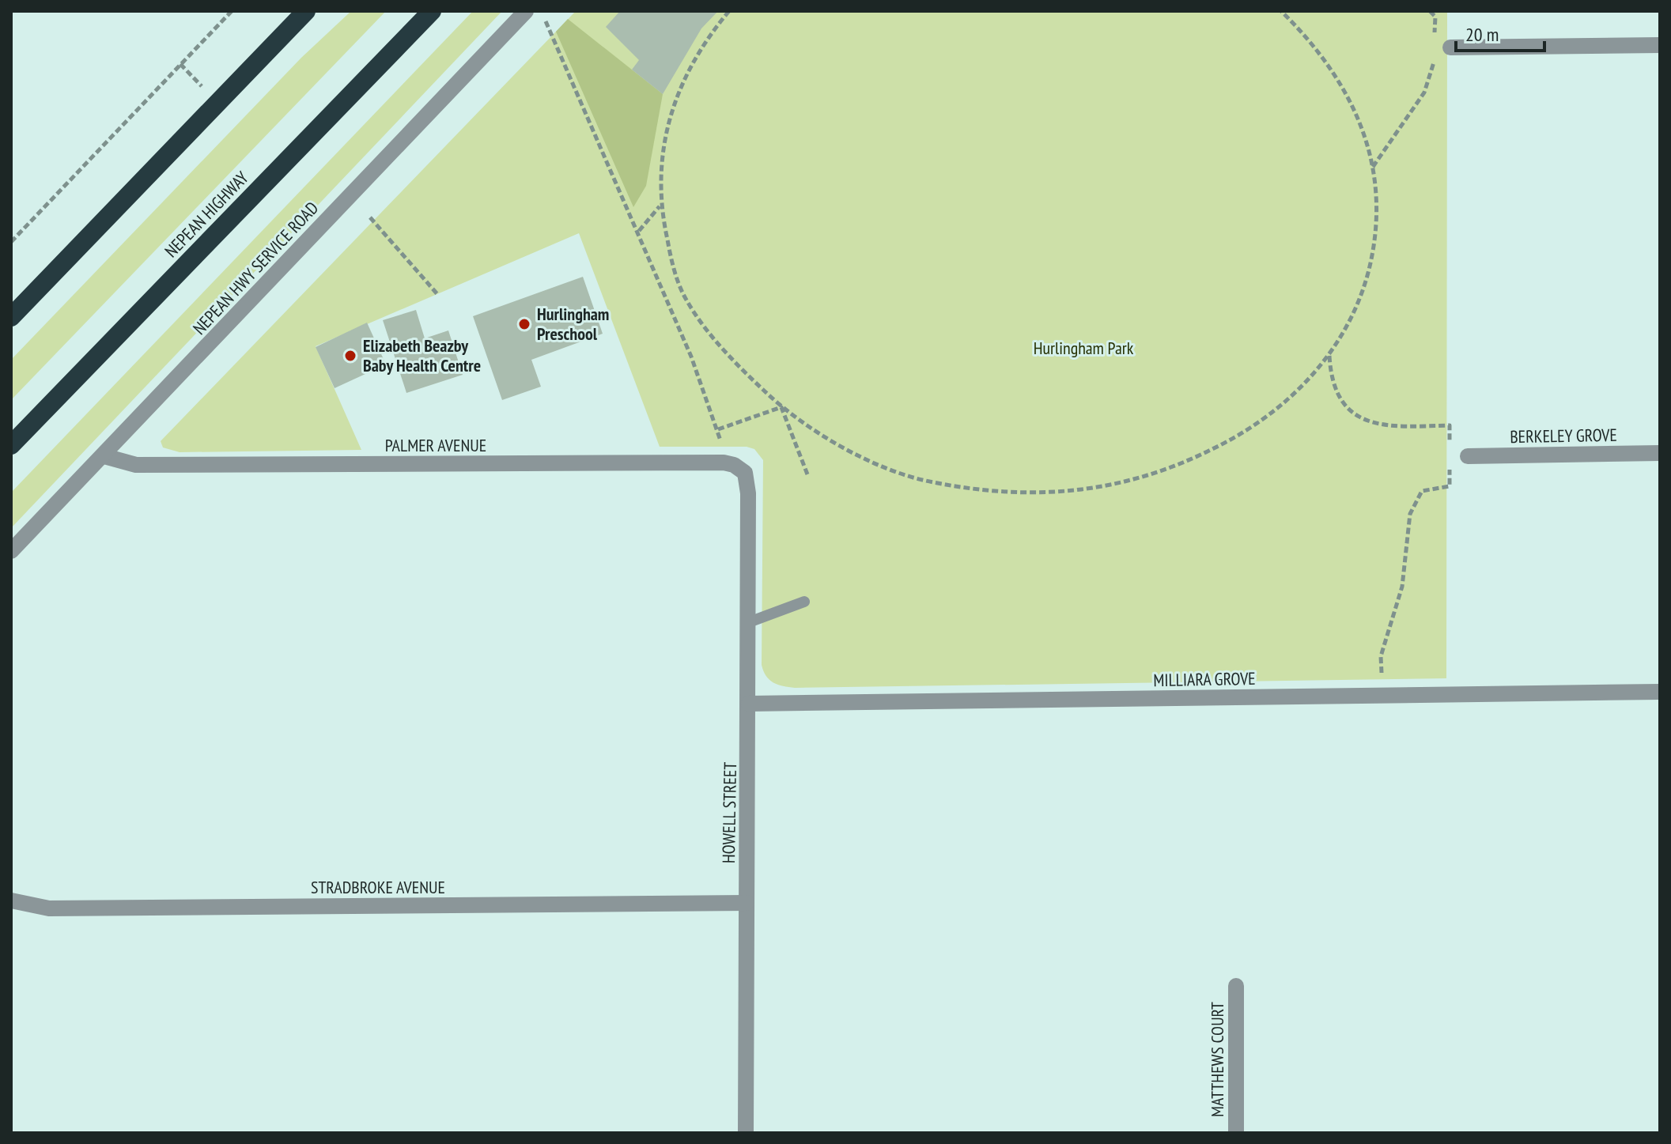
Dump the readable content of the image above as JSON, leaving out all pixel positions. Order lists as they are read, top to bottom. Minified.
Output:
{"streets":{"highway":["NEPEAN HIGHWAY"],"street":["NEPEAN HWY SERVICE ROAD","BERKELEY GROVE","PALMER AVENUE","MILLIARA GROVE","HOWELL STREET","STRADBROKE AVENUE","MATTHEWS COURT"]},"crossings":[["NEPEAN HWY SERVICE ROAD","PALMER AVENUE"],["PALMER AVENUE","HOWELL STREET"],["MILLIARA GROVE","HOWELL STREET"],["HOWELL STREET","STRADBROKE AVENUE"]],"parks":["Hurlingham Park"],"places":["Hurlingham Preschool","Elizabeth Beazby Baby Health Centre"],"scale_bar":"20 m"}
